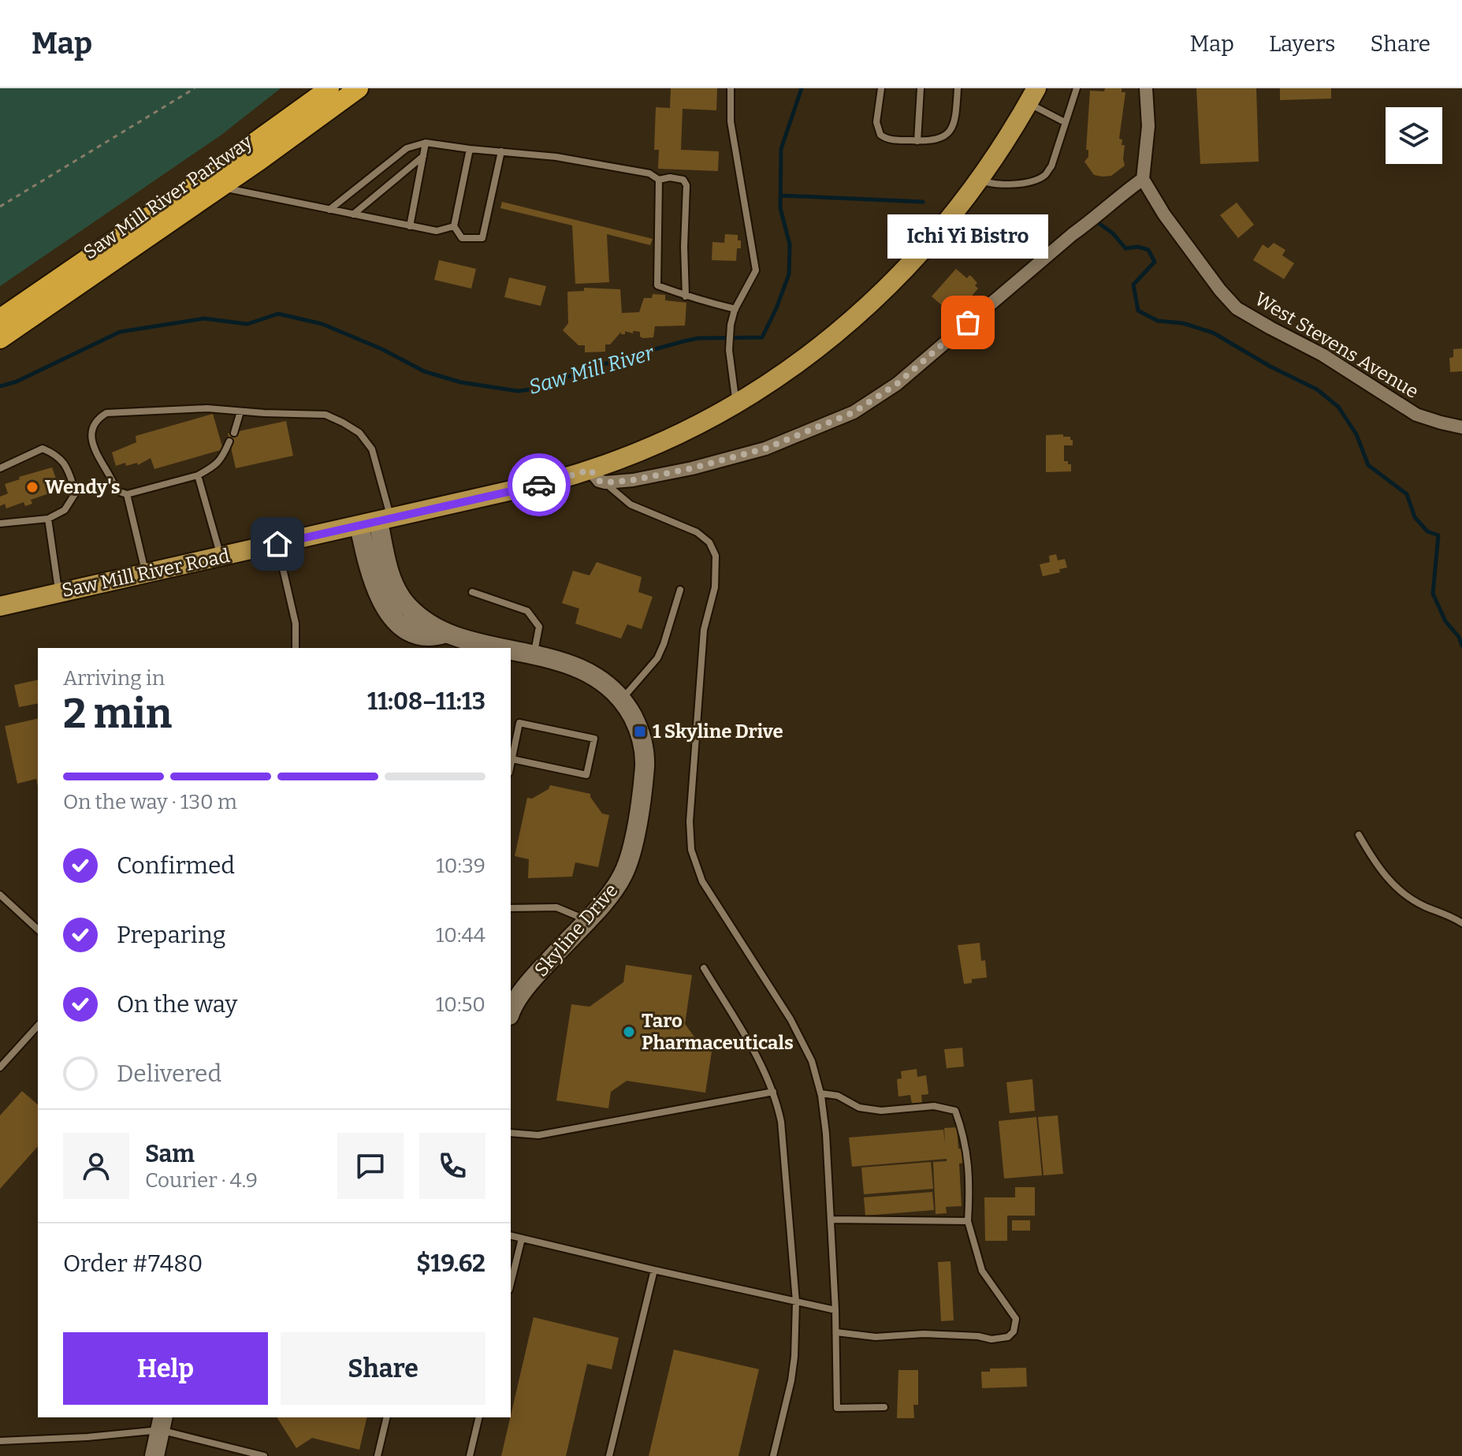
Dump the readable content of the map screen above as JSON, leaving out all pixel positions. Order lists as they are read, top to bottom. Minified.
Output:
{"streets":{"highway":["Saw Mill River Parkway"],"main road":["Saw Mill River Road"],"street":["West Stevens Avenue","Skyline Drive"]},"crossings":[["Saw Mill River Road","Skyline Drive"]],"water":["Saw Mill River"],"places":{"other":["Ichi Yi Bistro","Wendy's","Taro Pharmaceuticals"],"transit":["1 Skyline Drive"]},"page":{"header":"Map","nav":["Map","Layers","Share"],"bubble":"Ichi Yi Bistro","heading":["2 min","Arriving in","11:08–11:13"],"panel":["Sam","Courier · 4.9","Order #7480","$19.62"],"bar":"On the way · 130 m","list":[["Confirmed","10:39"],["Preparing","10:44"],["On the way","10:50"],"Delivered"],"buttons":["Help","Share"]}}
